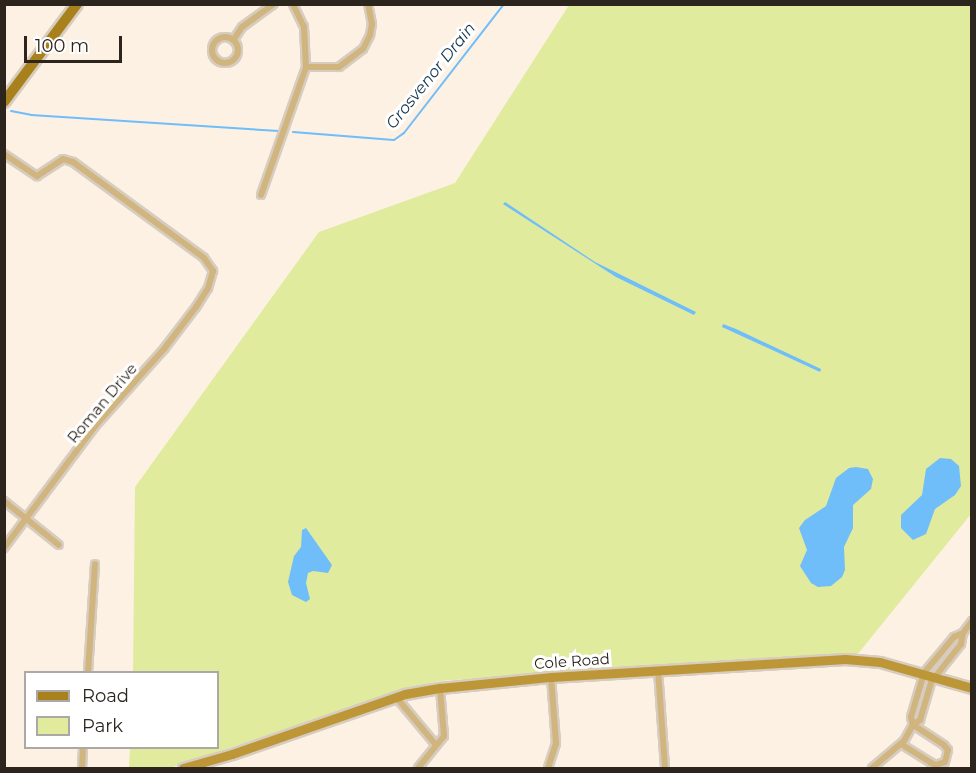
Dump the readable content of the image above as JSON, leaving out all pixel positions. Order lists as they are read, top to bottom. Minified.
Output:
{"streets":{"street":["Roman Drive","Cole Road"]},"water":["Grosvenor Drain"],"legend":["Road","Park"],"scale_bar":"100 m"}
